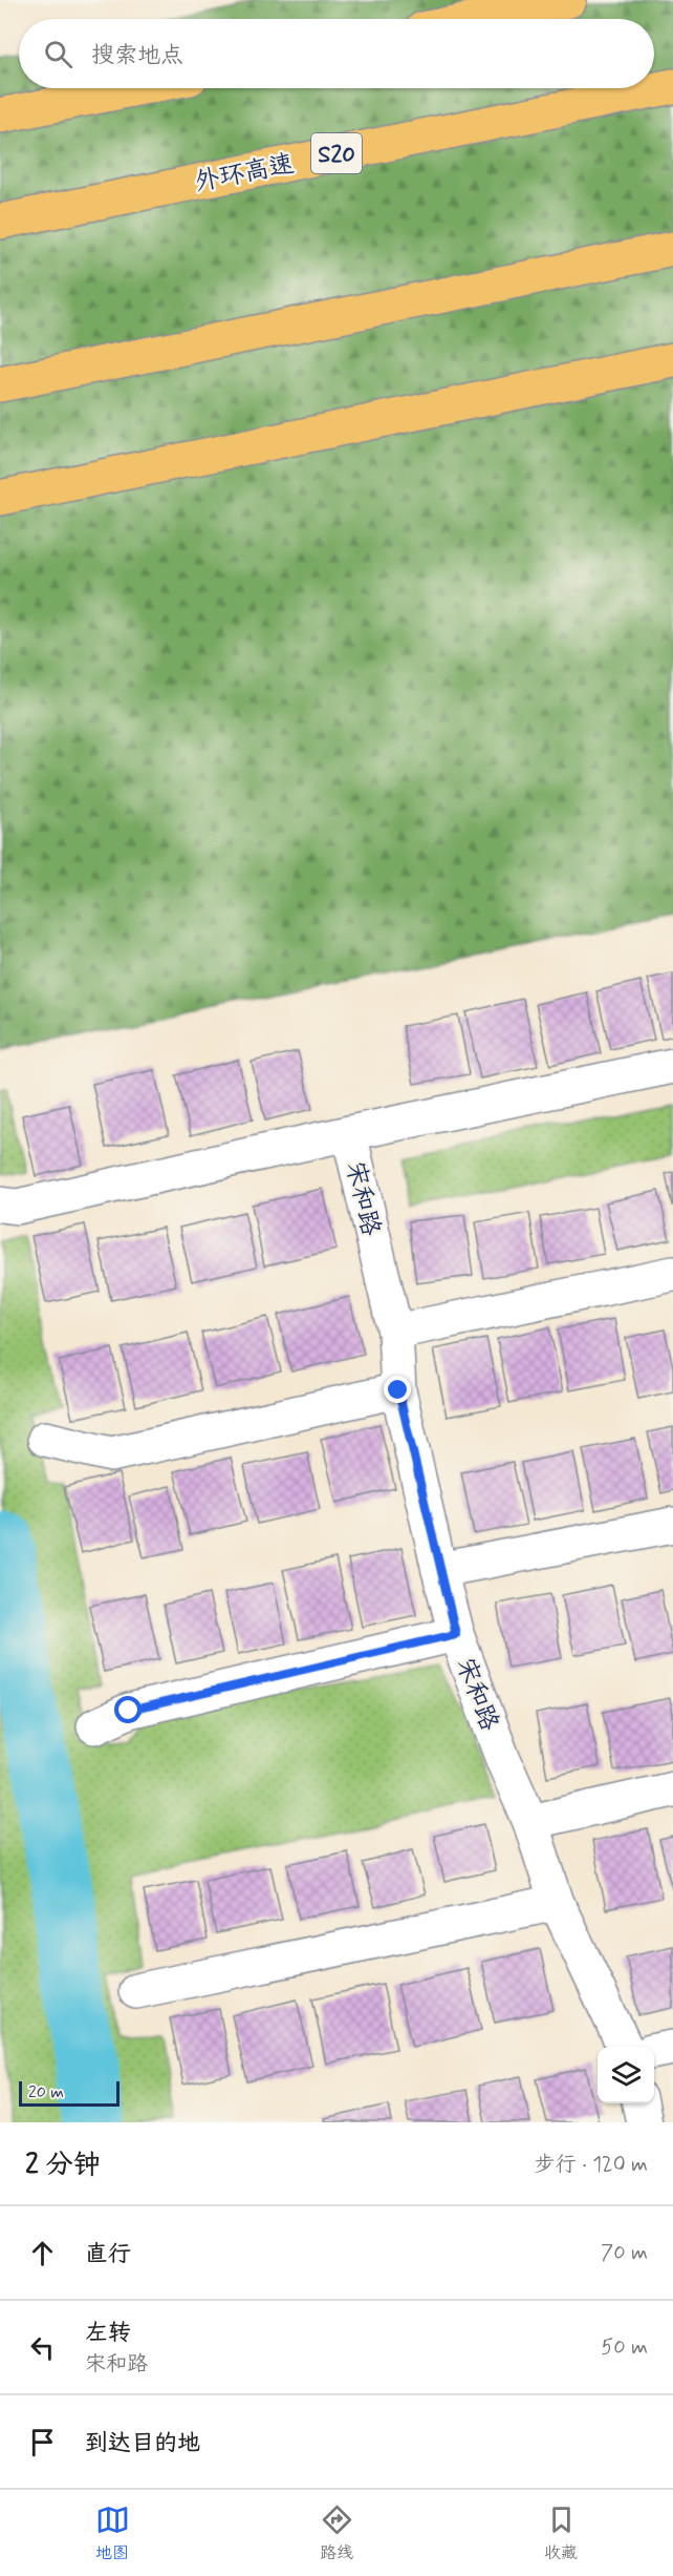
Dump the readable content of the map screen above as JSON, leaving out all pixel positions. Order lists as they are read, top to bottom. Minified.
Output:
{"streets":{"highway":["S20","外环高速"],"street":["宋和路"]},"scale_bar":"20 m","page":{"search":"搜索地点","scale":"20 m","heading":["2 分钟","步行 · 120 m"],"list":[["直行","70 m"],["左转","宋和路","50 m"],"到达目的地"],"nav":["地图","路线","收藏"]}}
